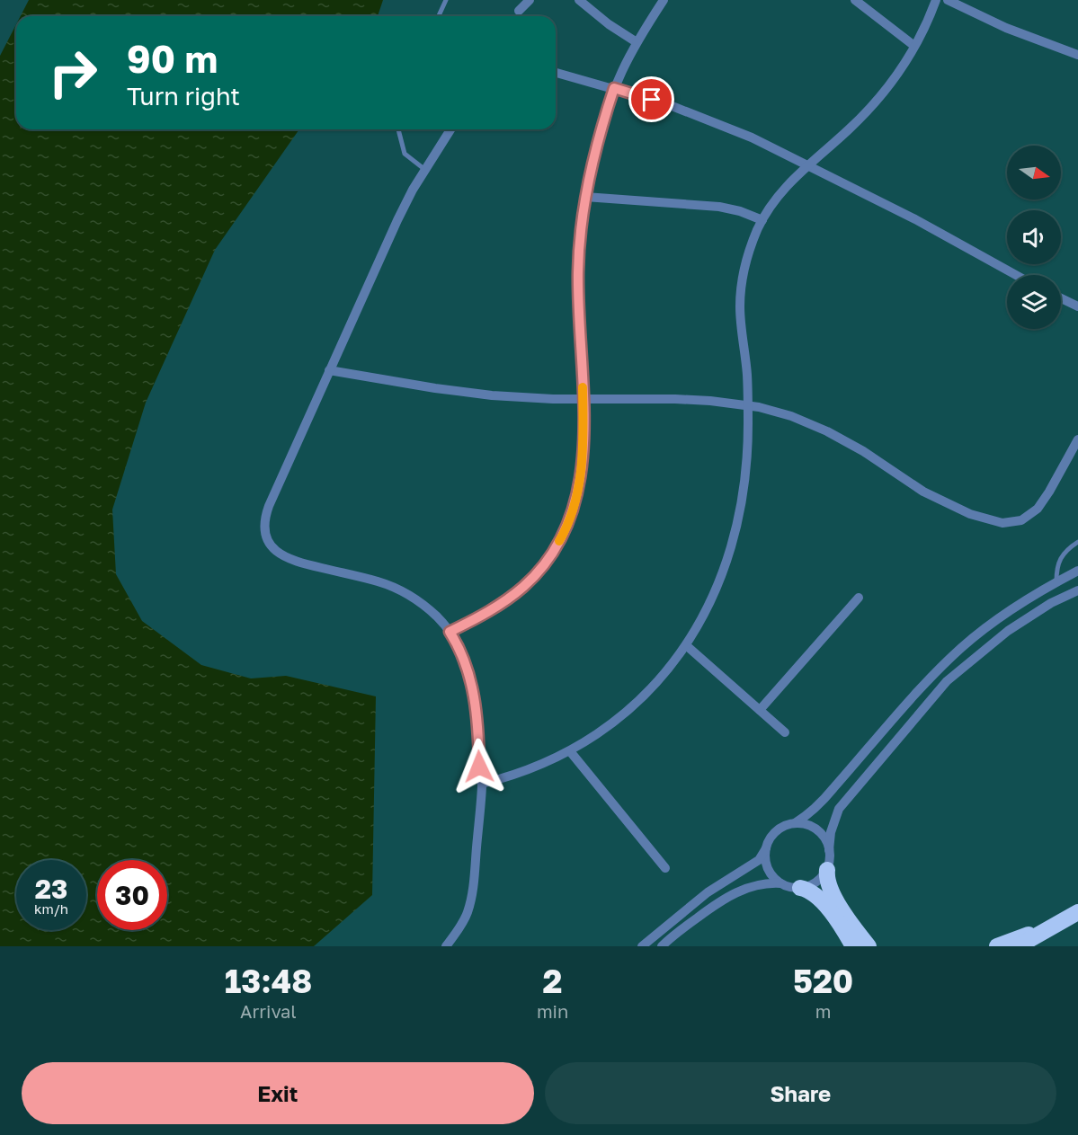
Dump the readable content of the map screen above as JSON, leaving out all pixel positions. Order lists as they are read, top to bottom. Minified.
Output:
{"north":"right","page":{"turn":["90 m","Turn right"],"speed":"23 km/h","limit":"30","eta":["13:48","Arrival","2","min","520","m"],"buttons":["Exit","Share"]}}
